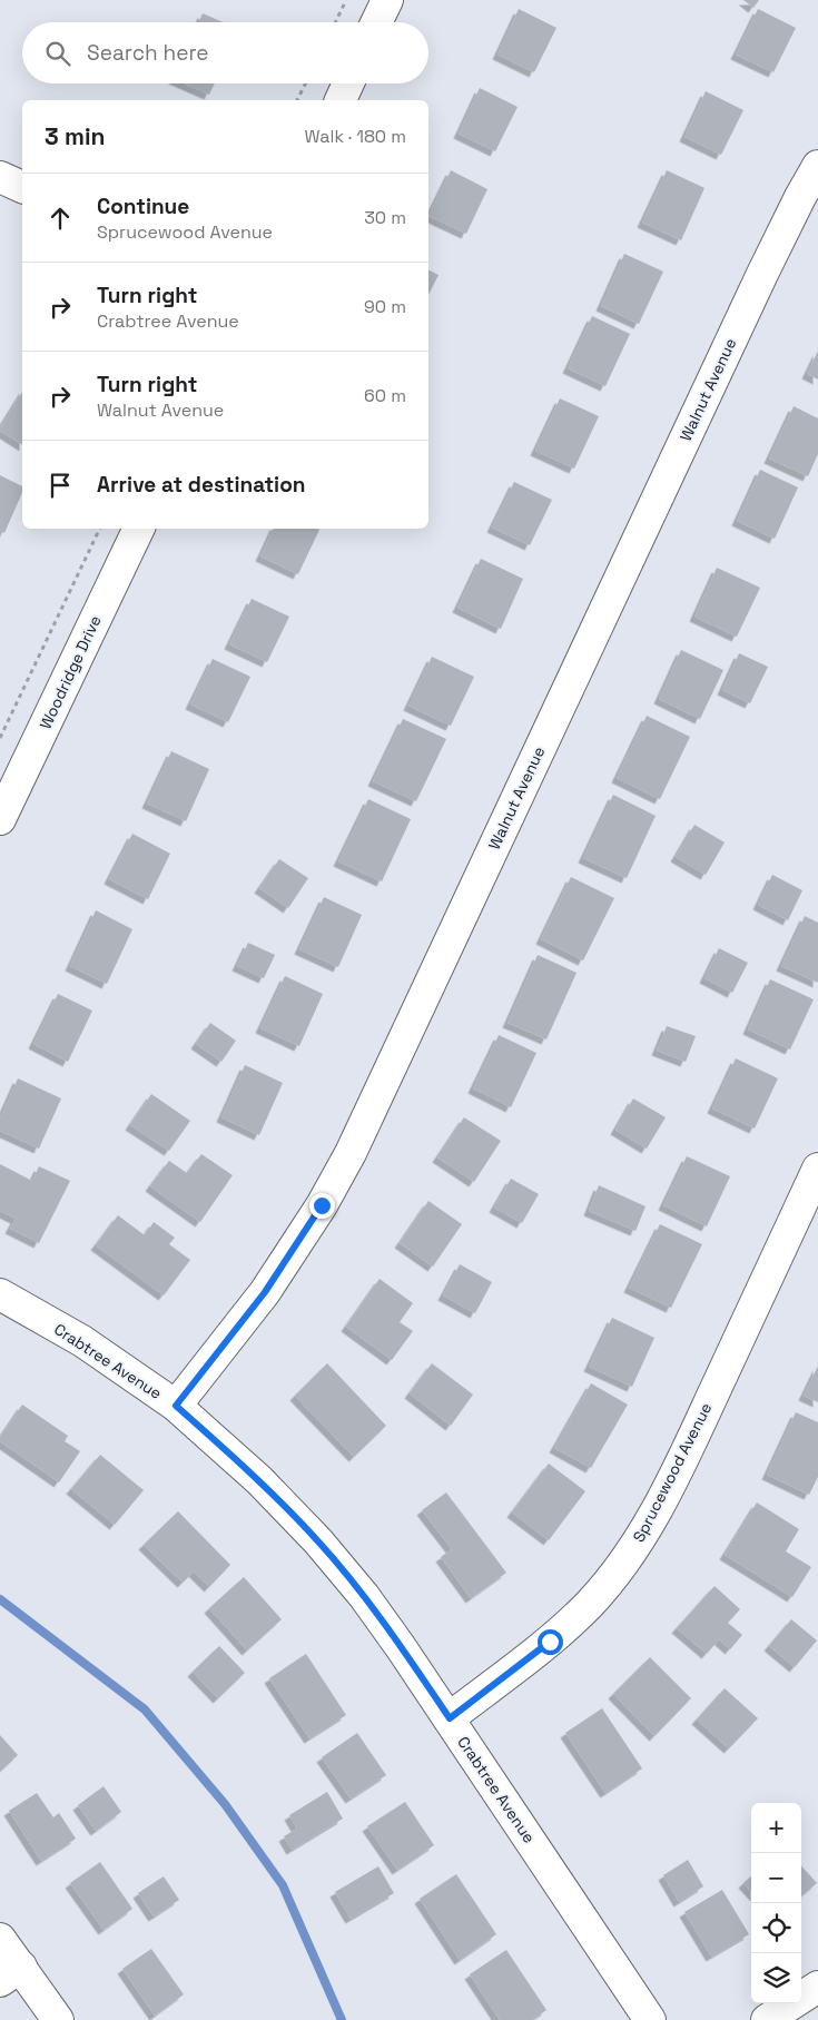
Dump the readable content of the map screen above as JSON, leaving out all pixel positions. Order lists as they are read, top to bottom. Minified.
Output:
{"streets":{"street":["Walnut Avenue","Woodridge Drive","Crabtree Avenue","Sprucewood Avenue"]},"crossings":[["Walnut Avenue","Crabtree Avenue"],["Crabtree Avenue","Sprucewood Avenue"]],"page":{"search":"Search here","heading":["3 min","Walk · 180 m"],"list":[["Continue","Sprucewood Avenue","30 m"],["Turn right","Crabtree Avenue","90 m"],["Turn right","Walnut Avenue","60 m"],"Arrive at destination"],"map_buttons":["+","−"]}}
